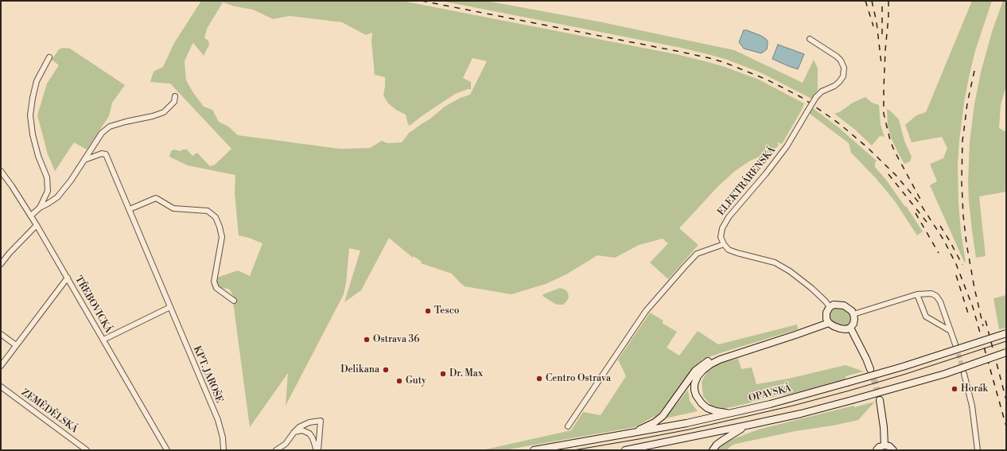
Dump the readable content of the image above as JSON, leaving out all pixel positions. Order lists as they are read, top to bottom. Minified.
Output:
{"streets":{"main road":["OPAVSKÁ"],"street":["ELEKTRÁRENSKÁ","TŘEBOVICKÁ","KPT. JAROŠE","ZEMĚDĚLSKÁ"]},"places":["Tesco","Ostrava 36","Delikana","Dr. Max","Centro Ostrava","Guty","Horák"]}
